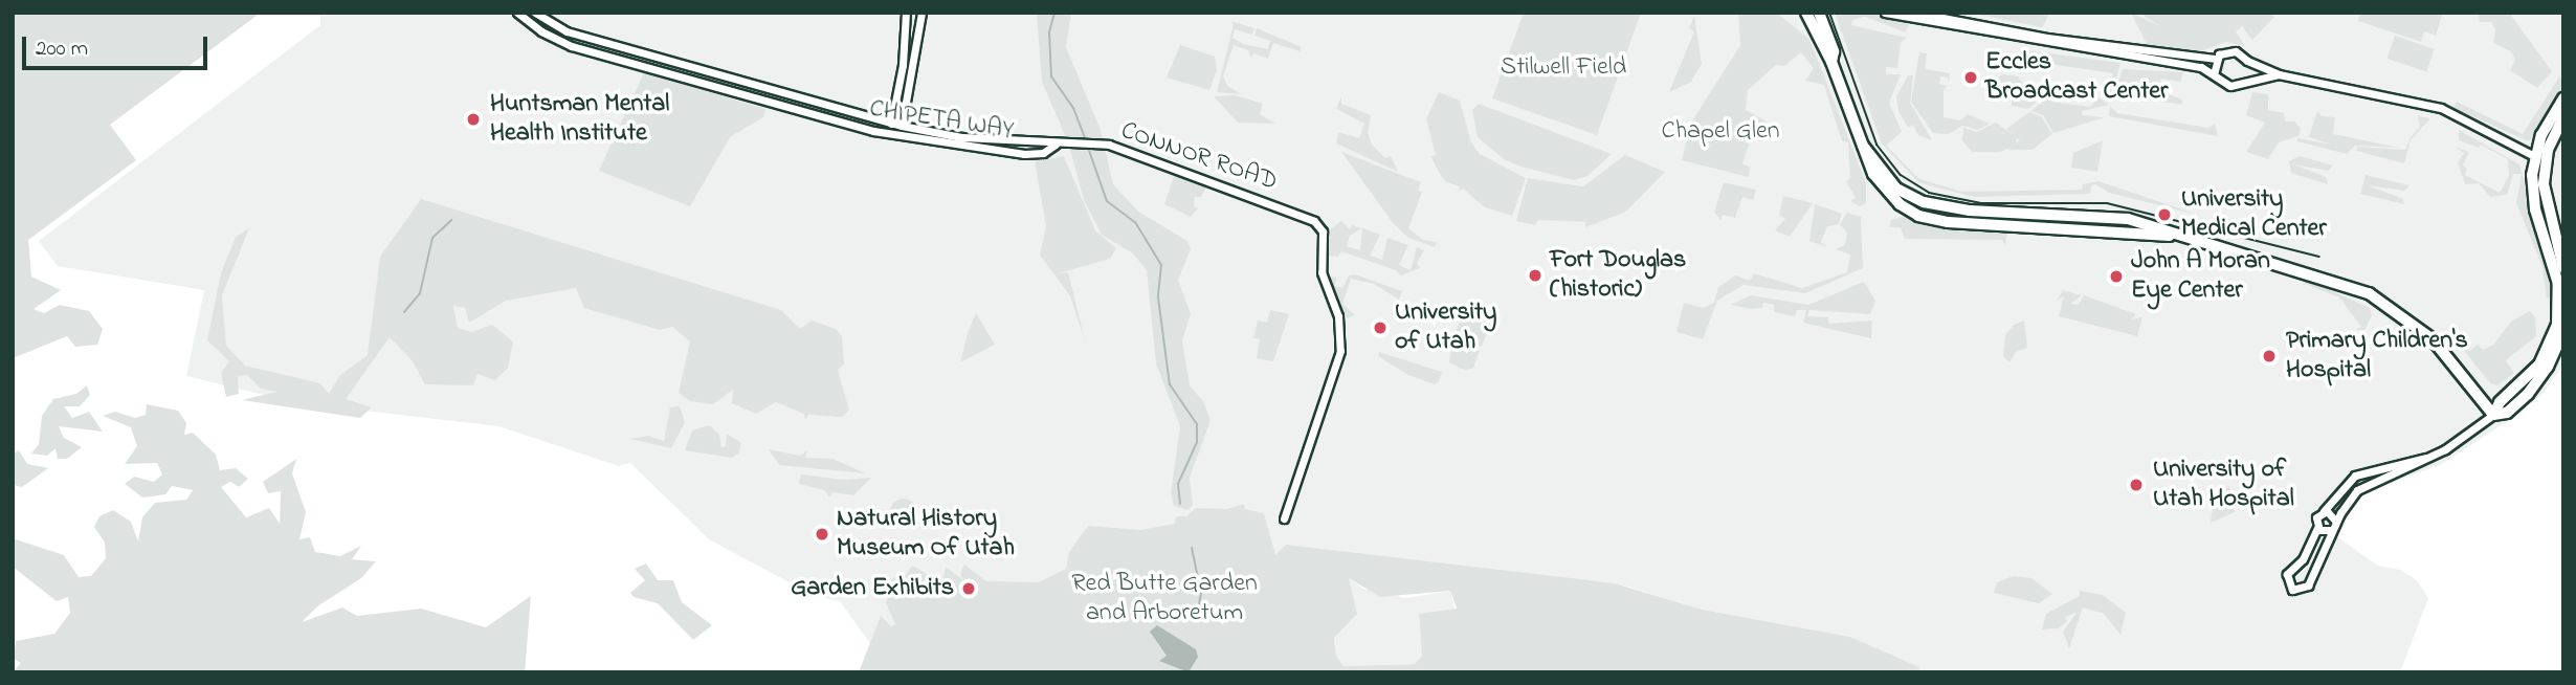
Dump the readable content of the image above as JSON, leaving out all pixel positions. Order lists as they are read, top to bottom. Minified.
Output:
{"streets":{"street":["CHIPETA WAY","CONNOR ROAD"]},"crossings":[["CHIPETA WAY","CONNOR ROAD"]],"parks":["Stilwell Field","Chapel Glen","Red Butte Garden and Arboretum"],"places":["Eccles Broadcast Center","Huntsman Mental Health Institute","University Medical Center","Fort Douglas (historic)","John A Moran Eye Center","University of Utah","Primary Children's Hospital","University of Utah Hospital","Natural History Museum Of Utah","Garden Exhibits"],"scale_bar":"200 m"}
